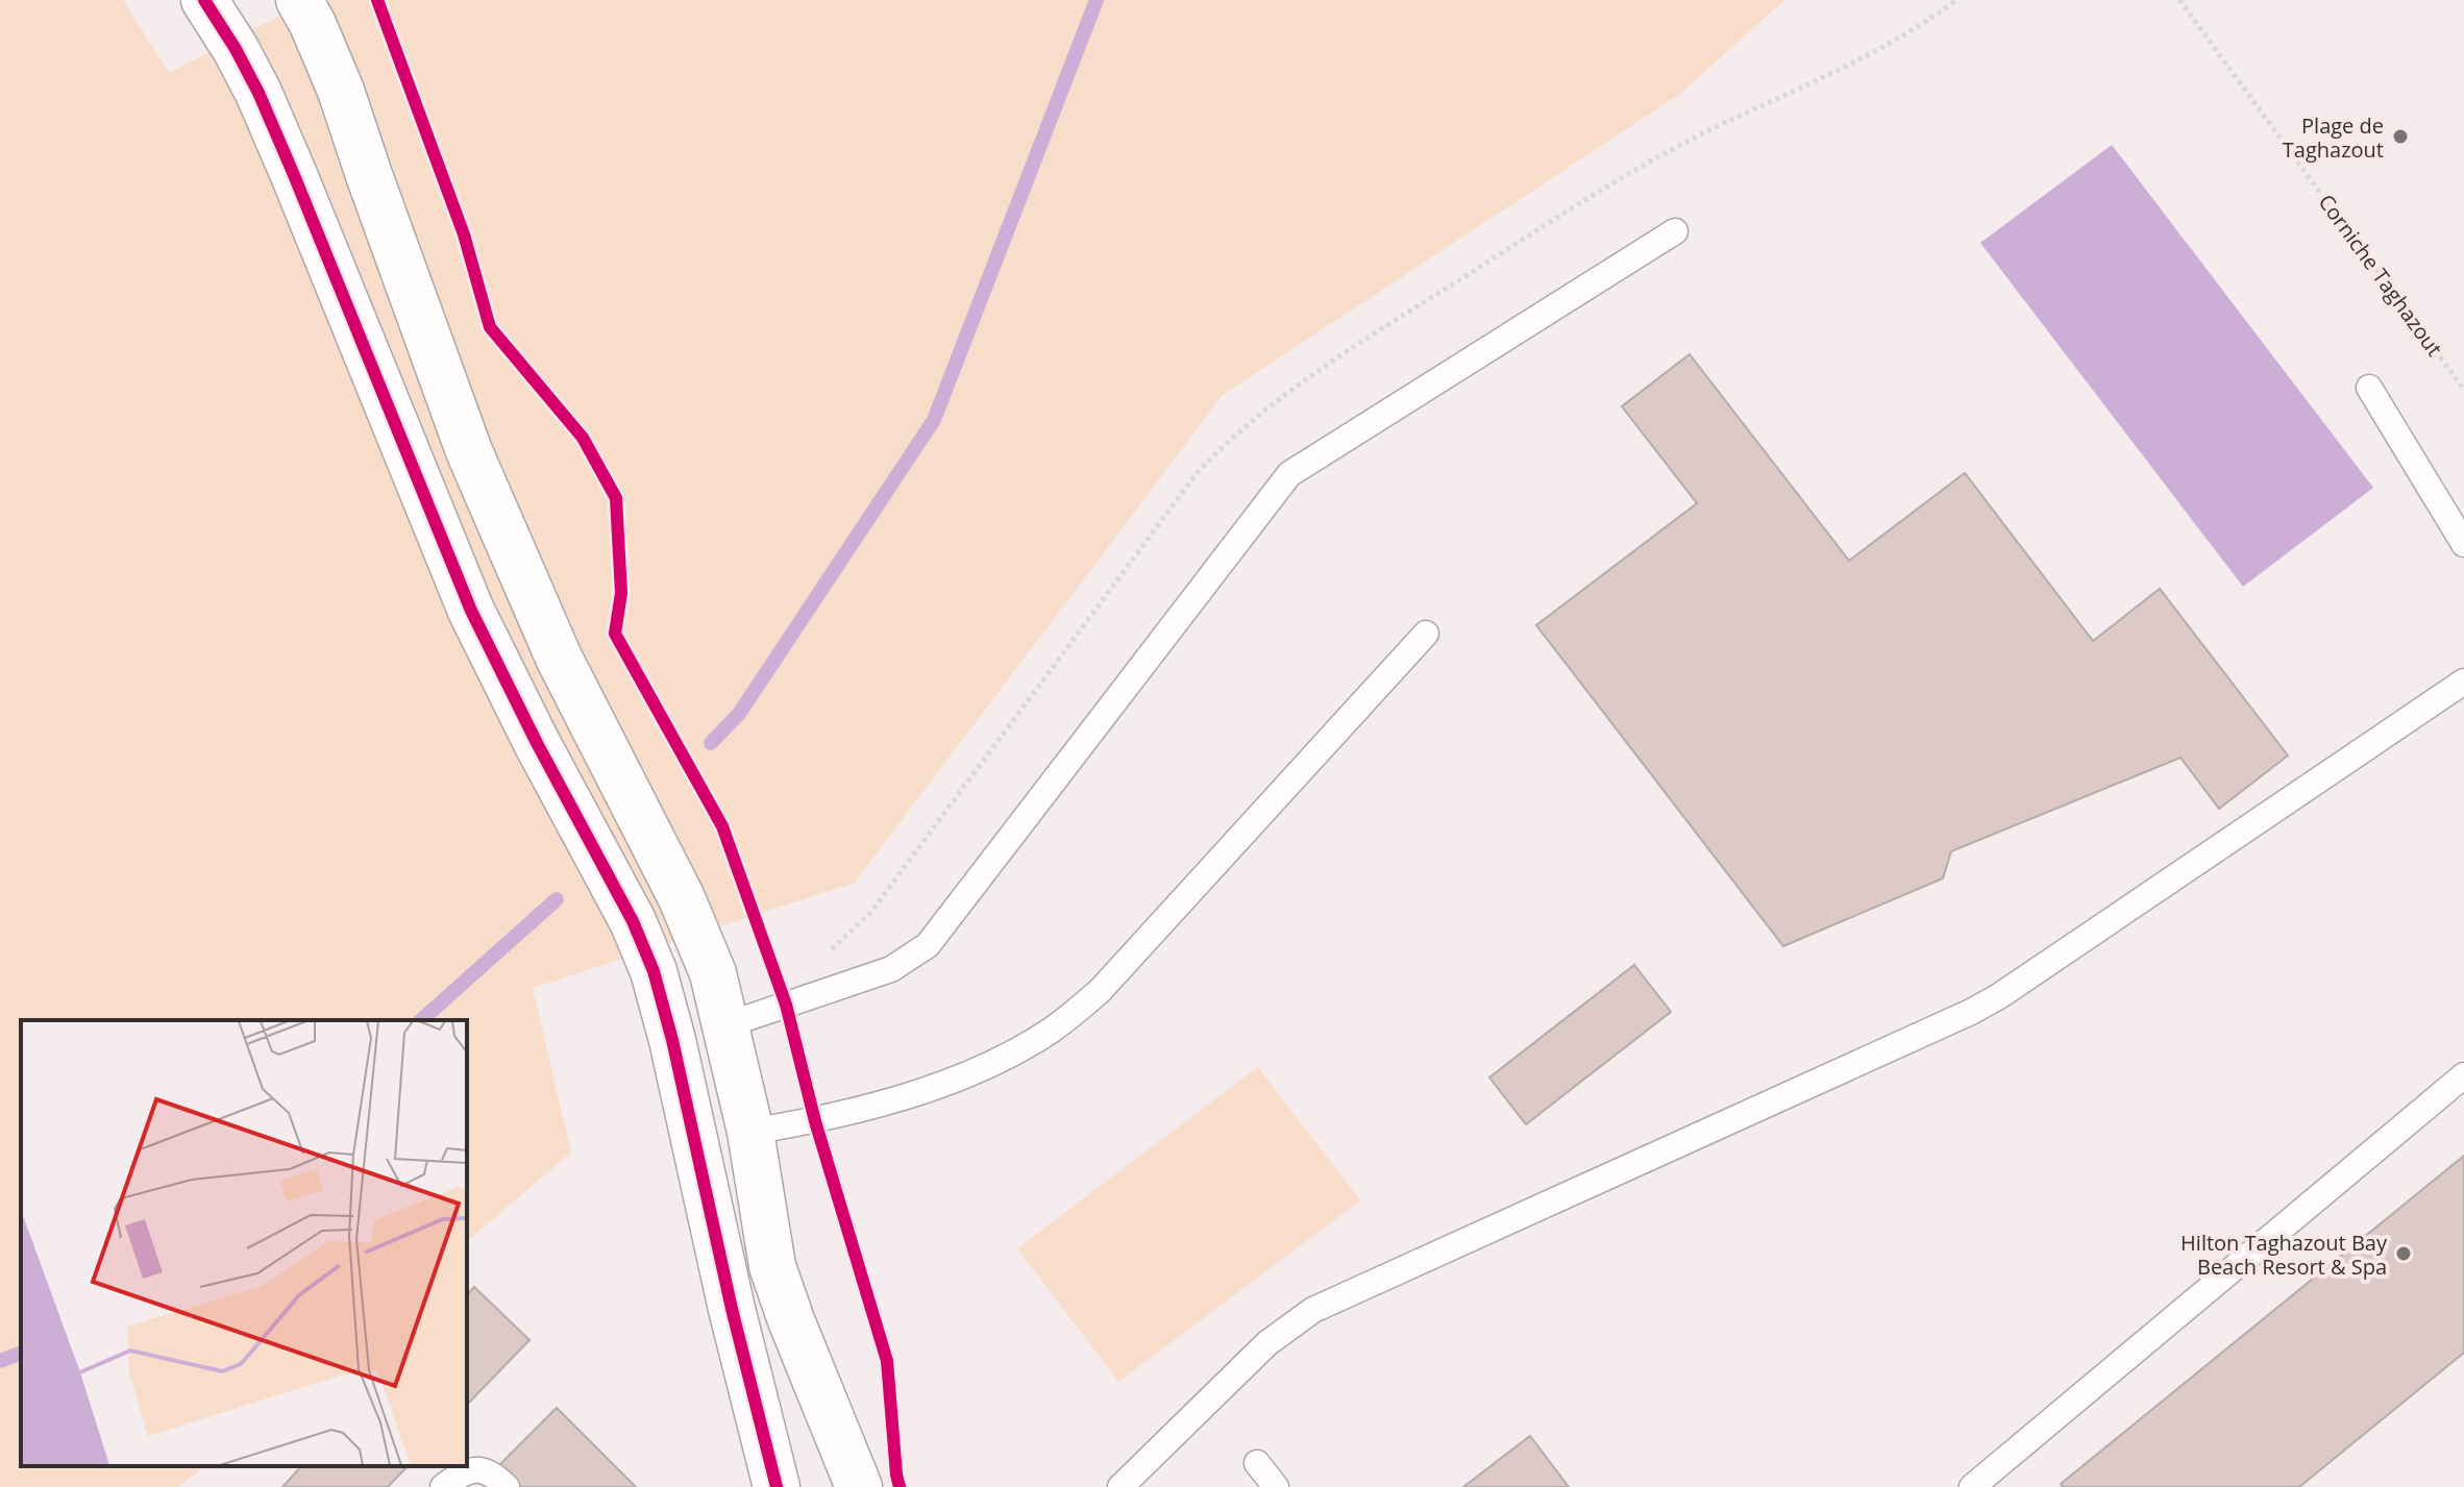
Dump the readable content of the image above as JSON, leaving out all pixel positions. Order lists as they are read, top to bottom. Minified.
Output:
{"streets":{"path":["Corniche Taghazout"]},"places":["Plage de Taghazout","Hilton Taghazout Bay Beach Resort & Spa"]}
